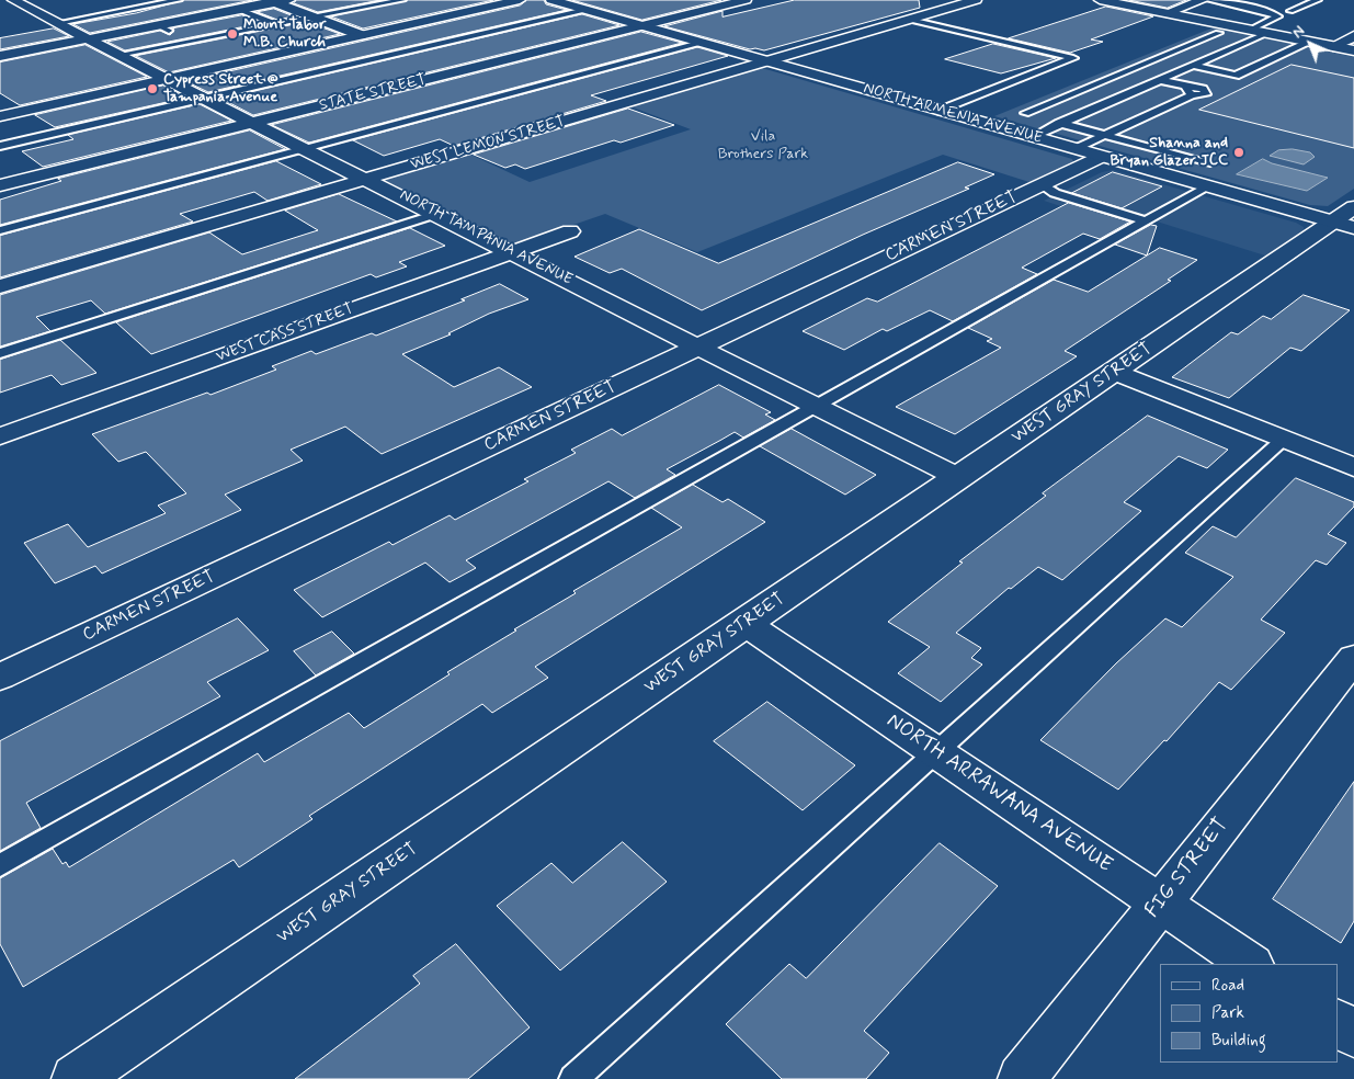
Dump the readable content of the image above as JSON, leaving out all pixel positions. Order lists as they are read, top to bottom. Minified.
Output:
{"streets":{"street":["STATE STREET","NORTH ARMENIA AVENUE","WEST LEMON STREET","CARMEN STREET","NORTH TAMPANIA AVENUE","WEST CASS STREET","WEST GRAY STREET","NORTH ARRAWANA AVENUE","FIG STREET"]},"crossings":[["STATE STREET","NORTH ARMENIA AVENUE"],["STATE STREET","NORTH TAMPANIA AVENUE"],["NORTH ARMENIA AVENUE","WEST LEMON STREET"],["NORTH ARMENIA AVENUE","CARMEN STREET"],["NORTH ARMENIA AVENUE","WEST GRAY STREET"],["WEST LEMON STREET","NORTH TAMPANIA AVENUE"],["CARMEN STREET","NORTH TAMPANIA AVENUE"],["NORTH TAMPANIA AVENUE","WEST CASS STREET"],["NORTH TAMPANIA AVENUE","WEST GRAY STREET"],["WEST GRAY STREET","NORTH ARRAWANA AVENUE"],["NORTH ARRAWANA AVENUE","FIG STREET"]],"parks":["Vila Brothers Park"],"places":["Mount Tabor M.B. Church","Cypress Street @ Tampania Avenue","Shanna and Bryan Glazer JCC"],"legend":["Road","Park","Building"],"north":"top left"}
